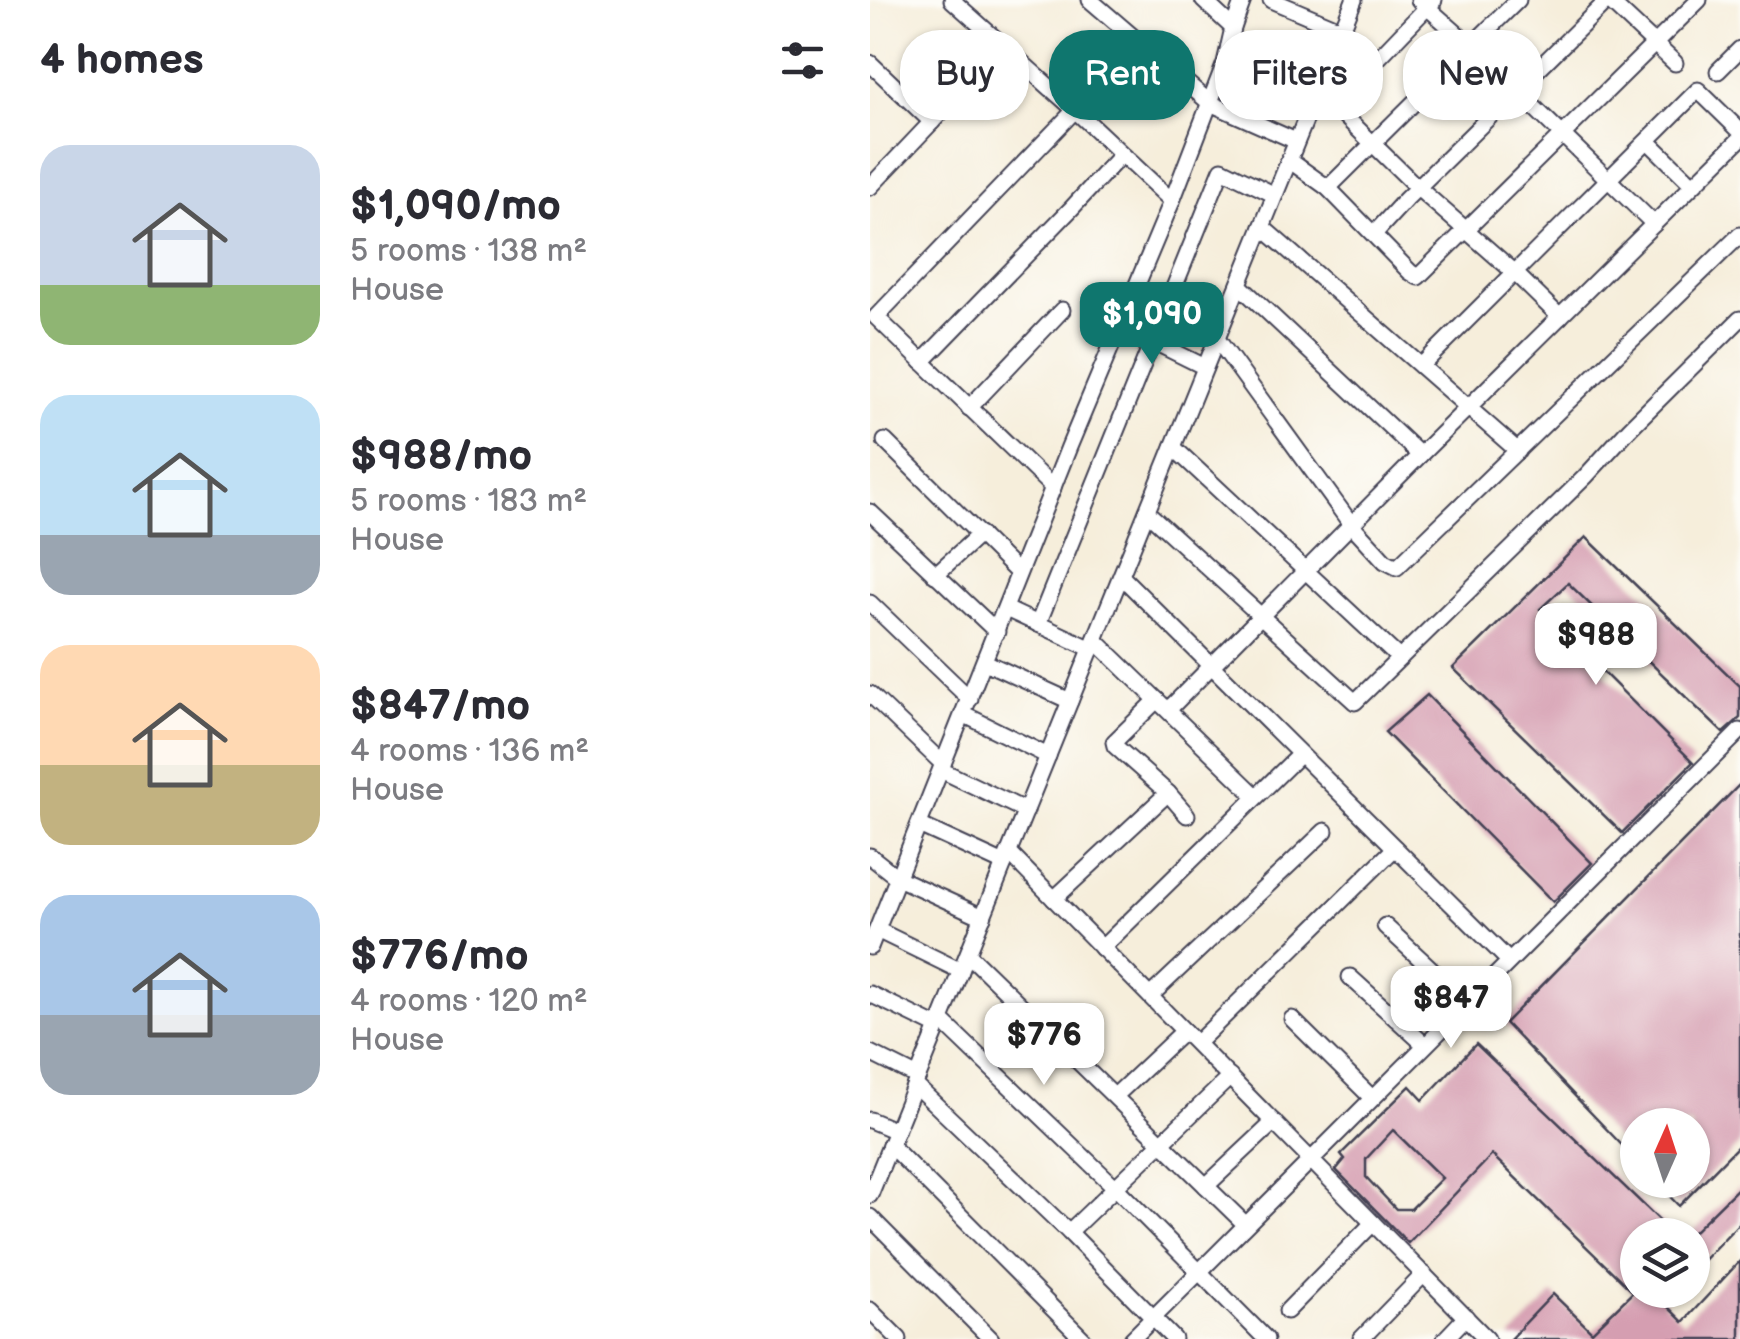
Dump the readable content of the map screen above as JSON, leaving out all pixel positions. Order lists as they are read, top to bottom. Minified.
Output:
{"north":"top","page":{"heading":"4 homes","chip":["Buy","Rent","Filters","New"],"list":[{"name":"$1,090/mo","note":"5 rooms · 138 m² · House"},{"name":"$988/mo","note":"5 rooms · 183 m² · House"},{"name":"$847/mo","note":"4 rooms · 136 m² · House"},{"name":"$776/mo","note":"4 rooms · 120 m² · House"}],"price":["$1,090","$988","$847","$776"]}}
